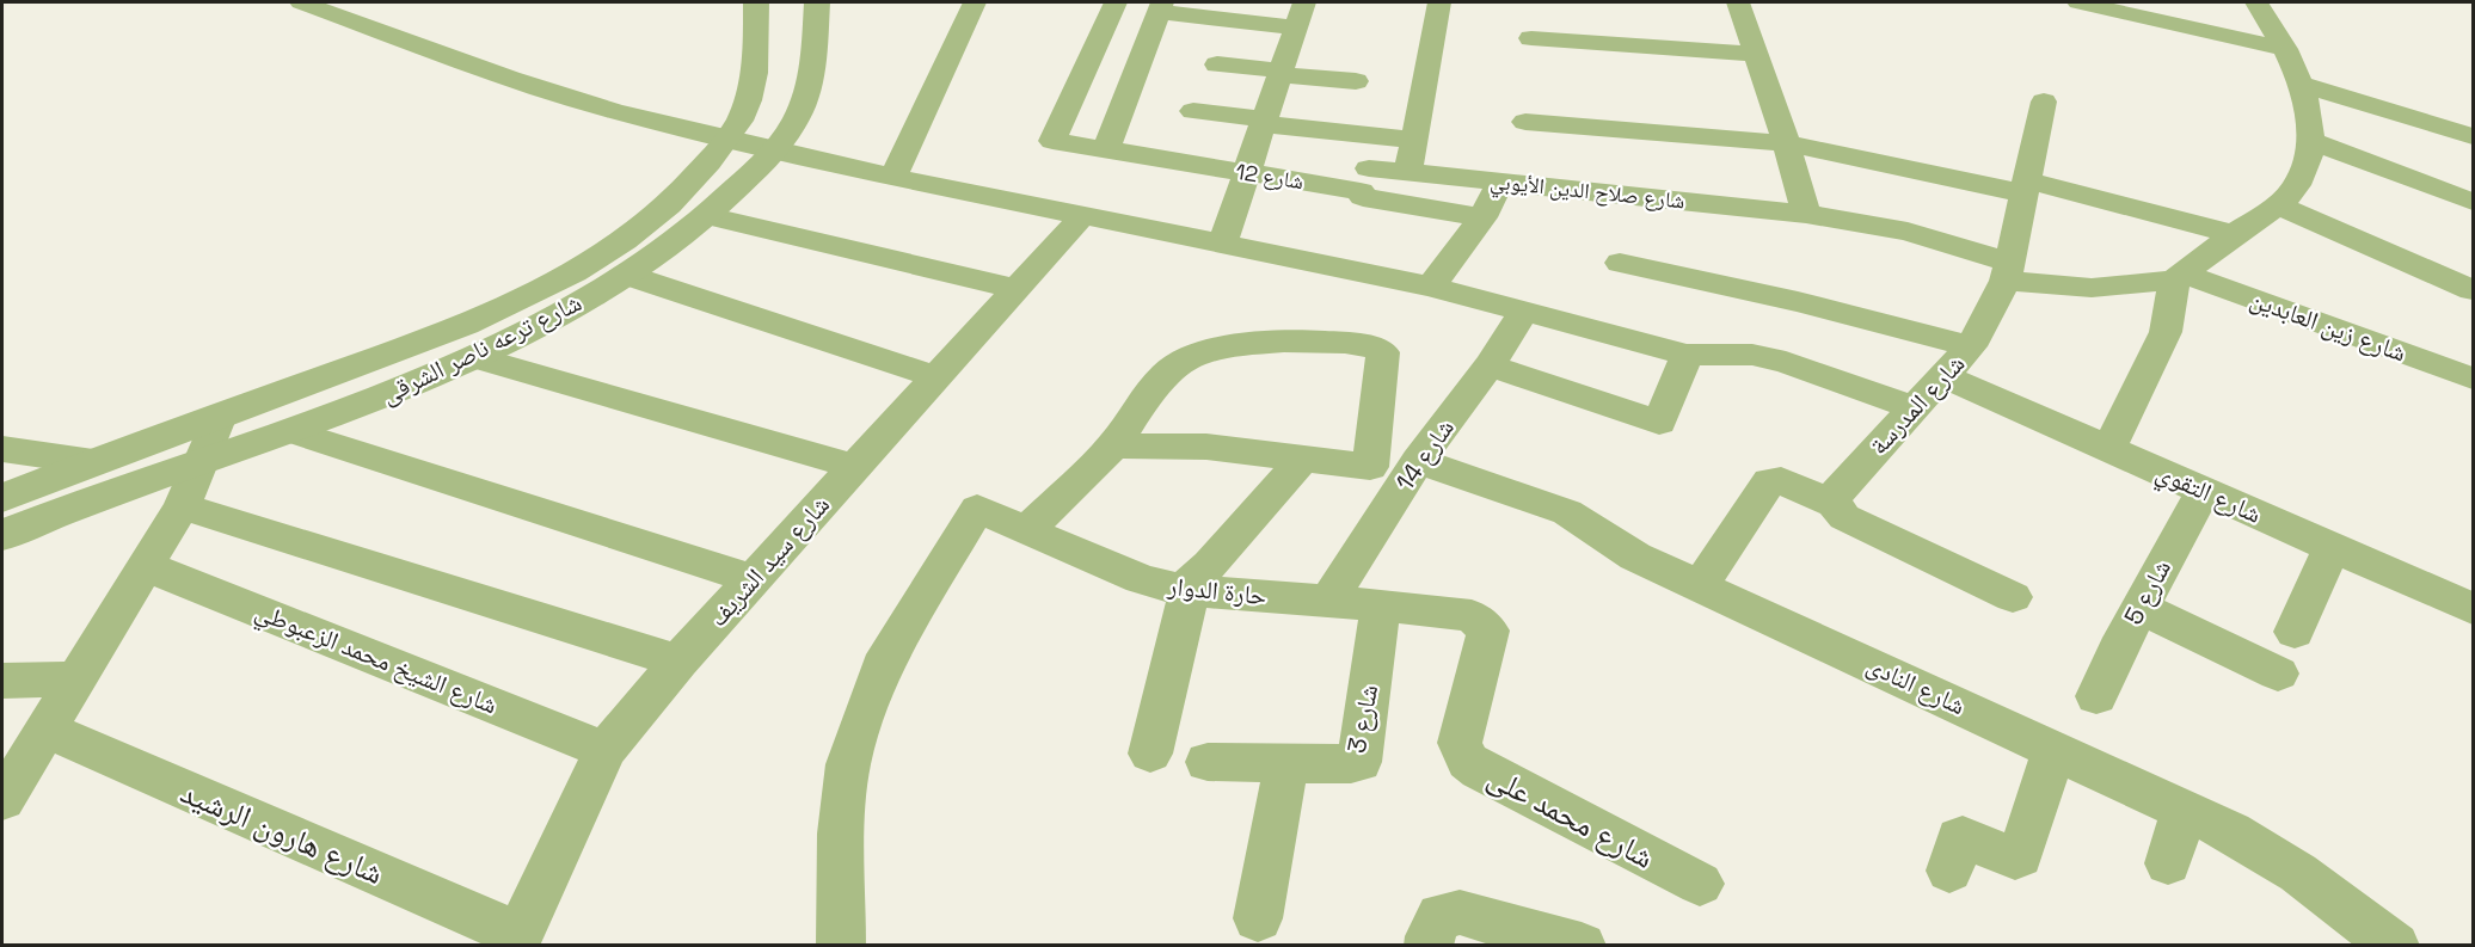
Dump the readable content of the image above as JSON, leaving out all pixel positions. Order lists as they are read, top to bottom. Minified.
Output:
{"streets":{"street":["شارع 12","شارع صلاح الدين الأيوبي","شارع زين العابدين","شارع ترعه ناصر الشرقى","شارع المدرسة","شارع 14","شارع التقوي","شارع سيد الشريف","حارة الدوار","شارع 5","شارع الشيخ محمد الزعبوطي","شارع النادى","شارع 3","شارع محمد على","شارع هارون الرشيد"]},"crossings":[["شارع صلاح الدين الأيوبي","شارع زين العابدين"],["شارع صلاح الدين الأيوبي","شارع المدرسة"],["شارع المدرسة","شارع التقوي"],["شارع 14","حارة الدوار"],["شارع 14","شارع النادى"],["شارع التقوي","شارع 5"],["شارع سيد الشريف","شارع الشيخ محمد الزعبوطي"],["شارع سيد الشريف","شارع هارون الرشيد"],["حارة الدوار","شارع 3"],["حارة الدوار","شارع محمد على"]]}
